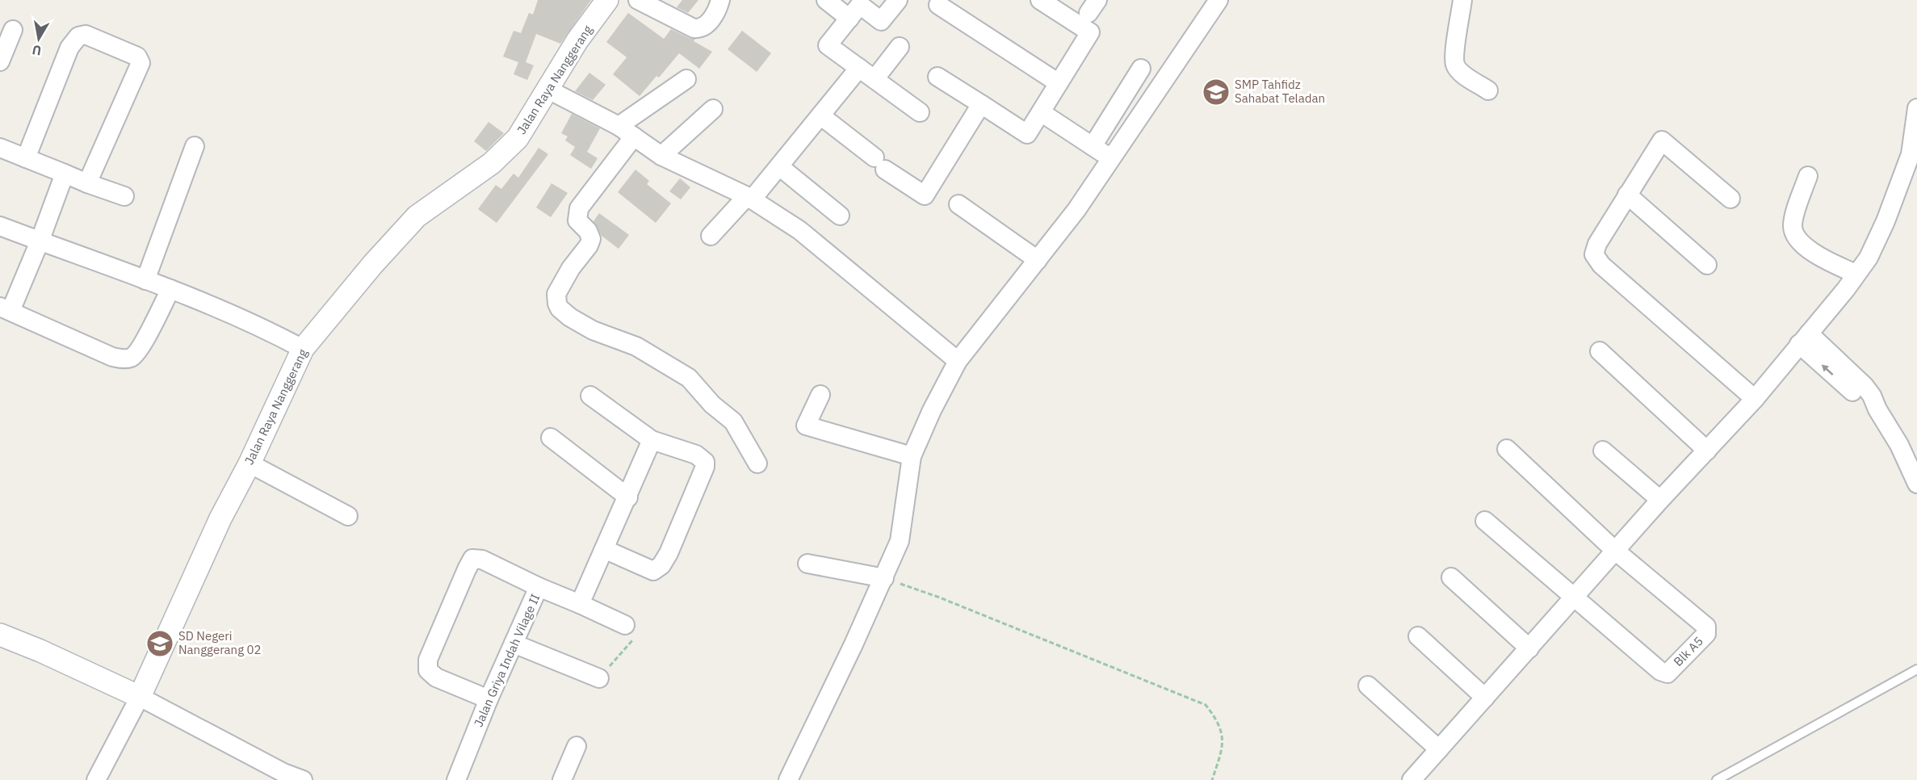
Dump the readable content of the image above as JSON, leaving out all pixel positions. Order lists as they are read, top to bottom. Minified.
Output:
{"streets":{"street":["Jalan Raya Nanggerang","Blk A5","Jalan Griya Indah Vilage II"]},"places":{"school or university":["SMP Tahfidz Sahabat Teladan","SD Negeri Nanggerang 02"]},"north":"bottom"}
